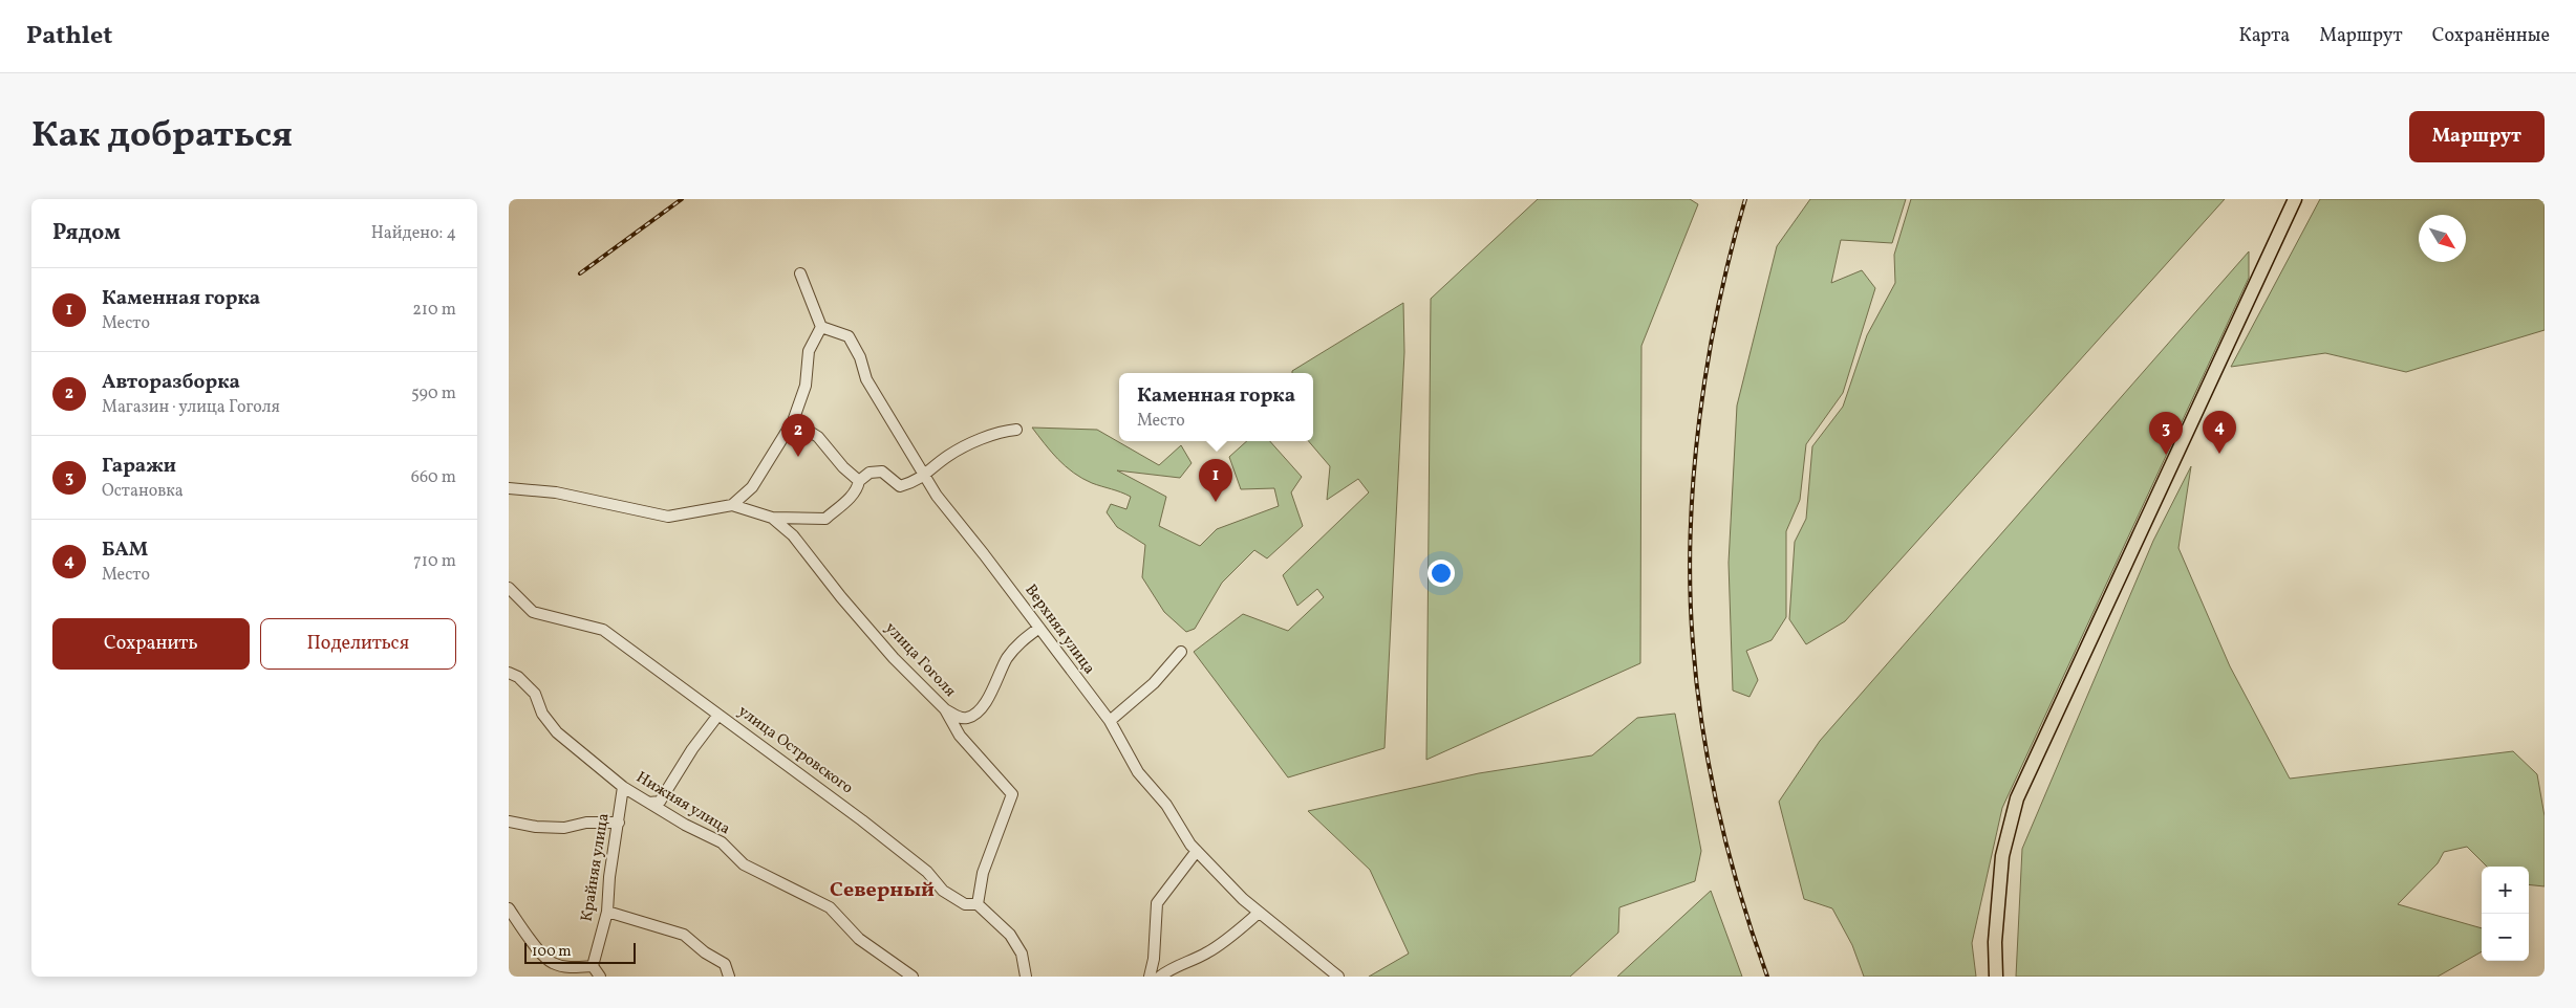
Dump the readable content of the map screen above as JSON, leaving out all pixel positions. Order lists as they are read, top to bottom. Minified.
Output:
{"streets":{"street":["Верхняя улица","улица Гоголя","улица Островского","Нижняя улица","Крайняя улица"]},"crossings":[["улица Гоголя","улица Островского"],["Нижняя улица","Крайняя улица"]],"districts":["Северный"],"scale_bar":"100 m","north":"bottom right","page":{"header":"Pathlet","nav":["Карта","Маршрут","Сохранённые"],"title":"Как добраться","buttons":["Маршрут",["Сохранить","Поделиться"]],"heading":["Рядом","Найдено: 4"],"list":[{"mark":"1","name":"Каменная горка","note":"Место","value":"210 m"},{"mark":"2","name":"Авторазборка","note":"Магазин · улица Гоголя","value":"590 m"},{"mark":"3","name":"Гаражи","note":"Остановка","value":"660 m"},{"mark":"4","name":"БАМ","note":"Место","value":"710 m"}],"popup":["Каменная горка","Место"],"pins":["4","3","2","1"],"map_buttons":["+","−"],"scale":"100 m"}}
